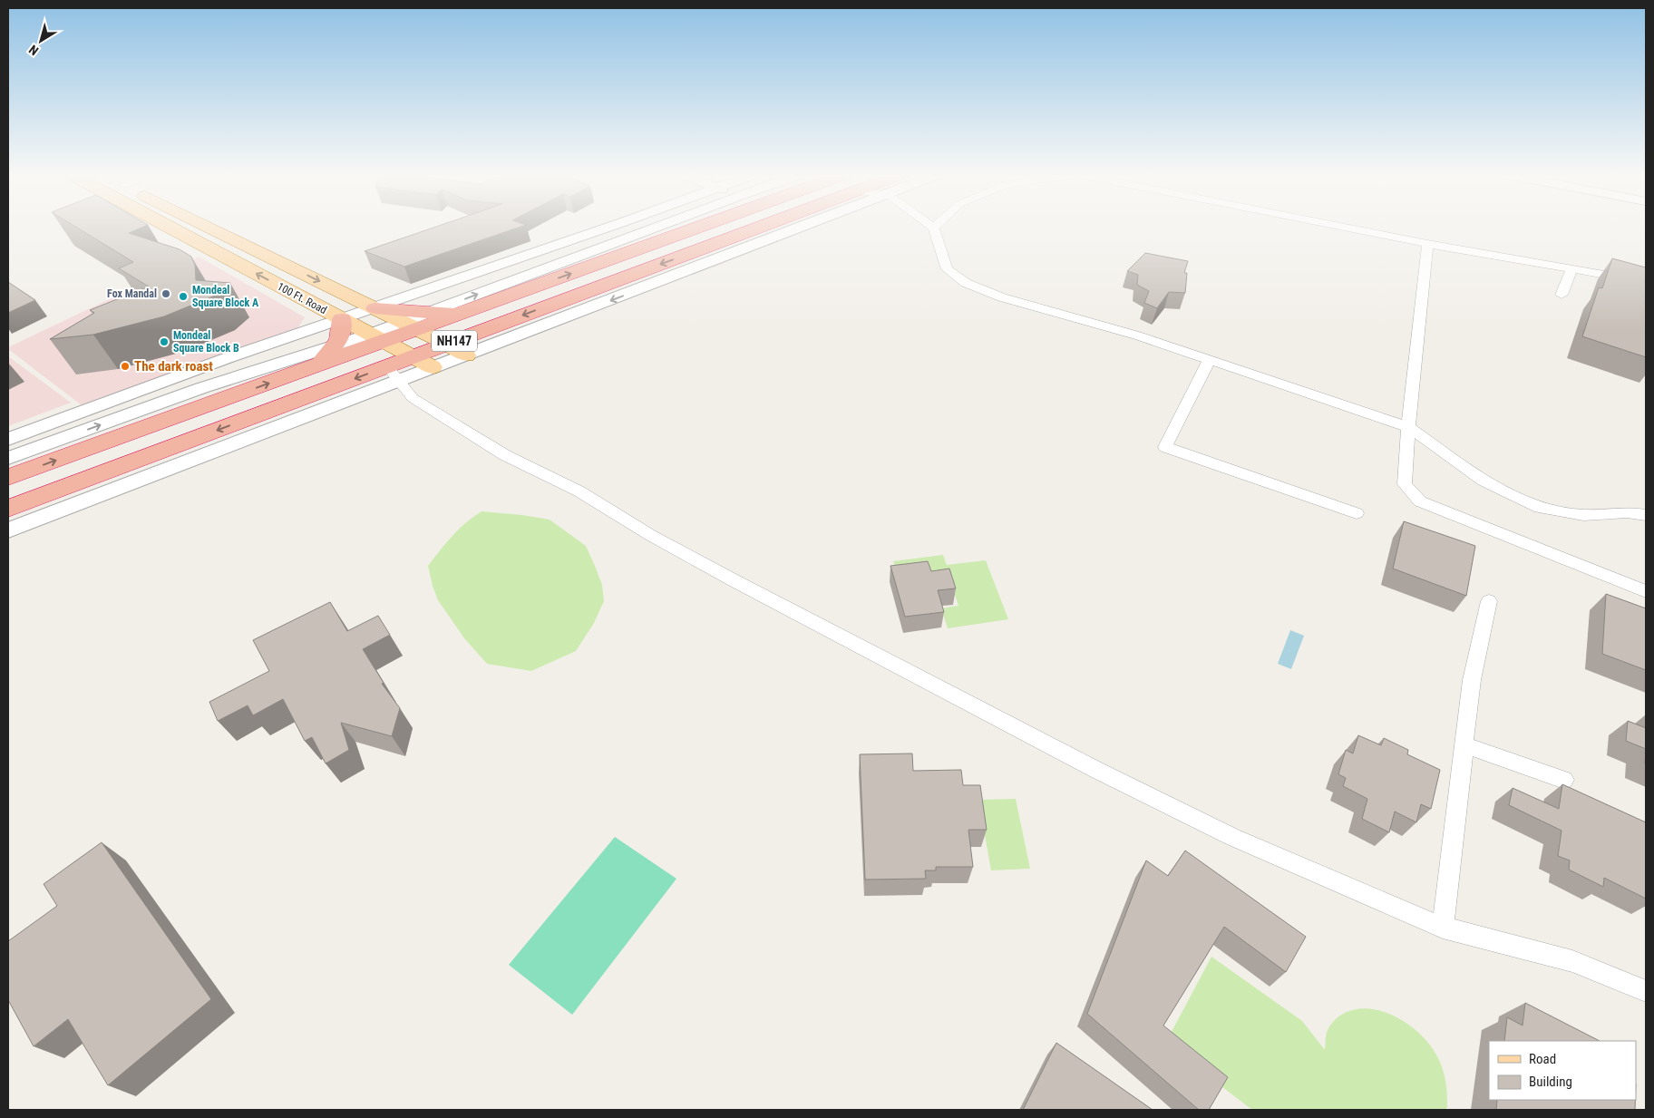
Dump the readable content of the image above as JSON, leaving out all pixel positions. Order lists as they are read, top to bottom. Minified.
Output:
{"streets":{"highway":["NH147"],"main road":["100 Ft. Road"]},"crossings":[["100 Ft. Road","NH147"]],"places":["Fox Mandal","Mondeal Square Block A","Mondeal Square Block B","The dark roast"],"legend":["Road","Building"],"north":"bottom left"}
